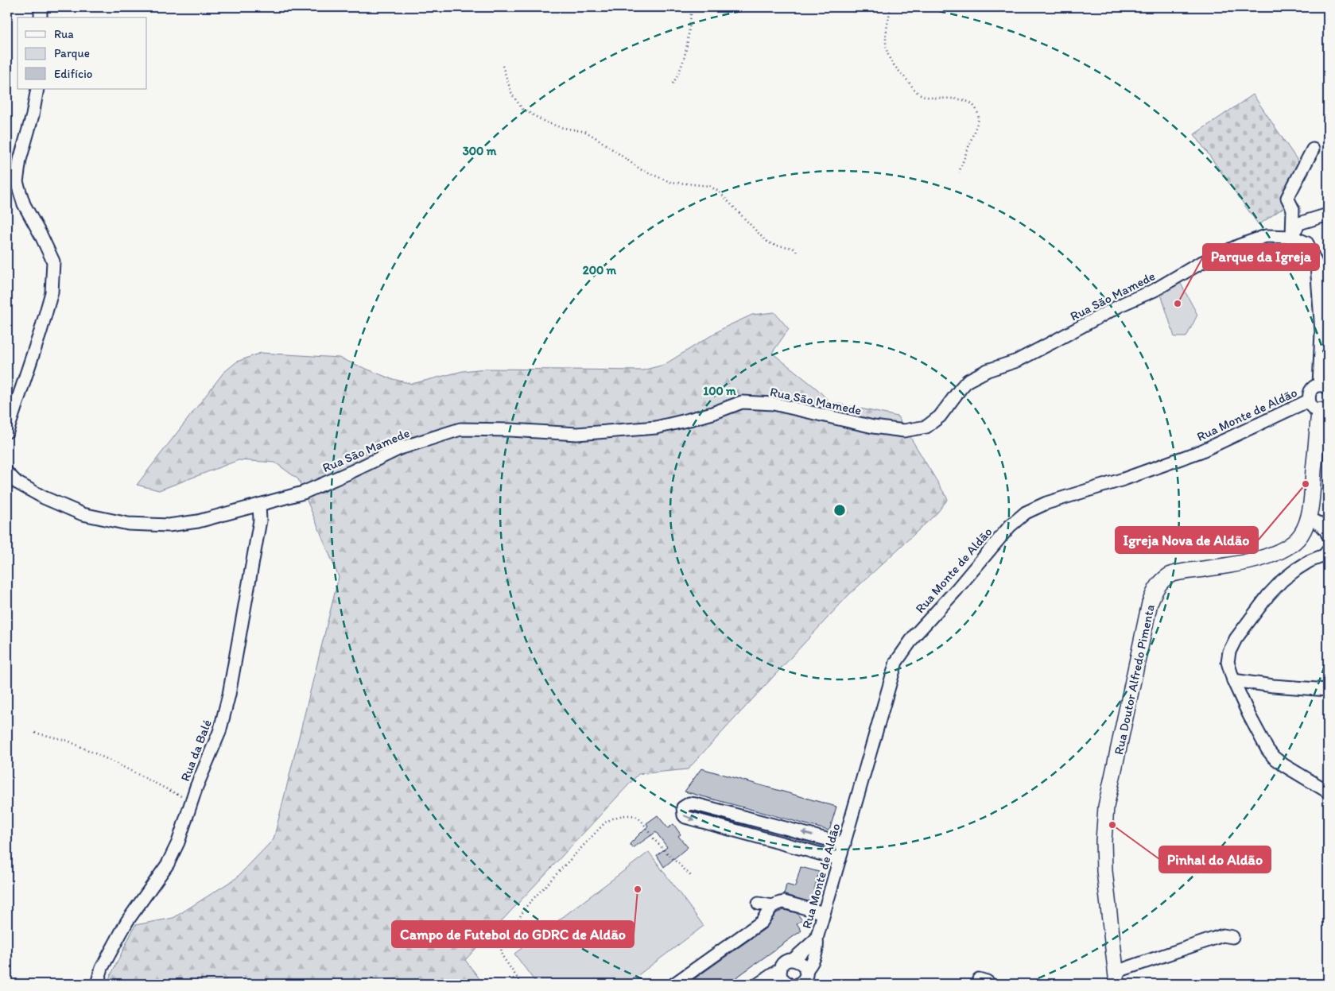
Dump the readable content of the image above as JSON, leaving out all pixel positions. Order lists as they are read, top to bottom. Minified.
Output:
{"streets":{"main road":["Rua Doutor Alfredo Pimenta"],"street":["Rua São Mamede","Rua Monte de Aldão","Rua da Balé"]},"crossings":[["Rua São Mamede","Rua da Balé"],["Rua Monte de Aldão","Rua Doutor Alfredo Pimenta"]],"places":["Parque da Igreja","Igreja Nova de Aldão","Pinhal do Aldão","Campo de Futebol do GDRC de Aldão"],"legend":["Rua","Parque","Edifício"],"rings":["300 m","200 m","100 m"]}
